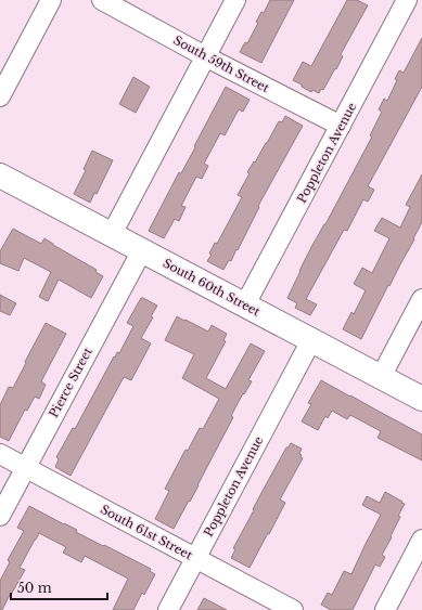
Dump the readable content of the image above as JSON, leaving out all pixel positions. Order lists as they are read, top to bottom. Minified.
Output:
{"streets":{"main road":["South 60th Street"],"street":["South 59th Street","Poppleton Avenue","Pierce Street","South 61st Street"]},"crossings":[["South 59th Street","Poppleton Avenue"],["Poppleton Avenue","South 60th Street"],["Poppleton Avenue","South 61st Street"],["South 60th Street","Pierce Street"],["Pierce Street","South 61st Street"]],"scale_bar":"50 m"}
